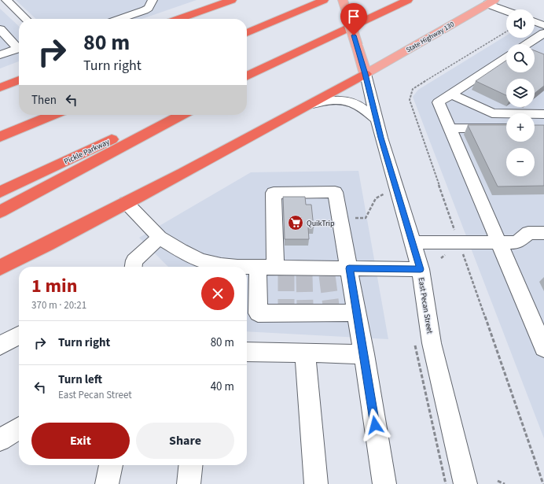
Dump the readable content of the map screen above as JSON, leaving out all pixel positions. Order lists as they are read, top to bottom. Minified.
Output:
{"streets":{"highway":["Pickle Parkway"],"main road":["State Highway 130"],"street":["East Pecan Street"]},"crossings":[["State Highway 130","East Pecan Street"]],"places":{"supermarket":["QuikTrip"]},"page":{"map_buttons":["+","−"],"turn":["80 m","Turn right"],"then":"Then","heading":["1 min","370 m · 20:21"],"list":[{"name":"Turn right","value":"80 m"},{"name":"Turn left","note":"East Pecan Street","value":"40 m"}],"buttons":["Exit","Share"]}}
